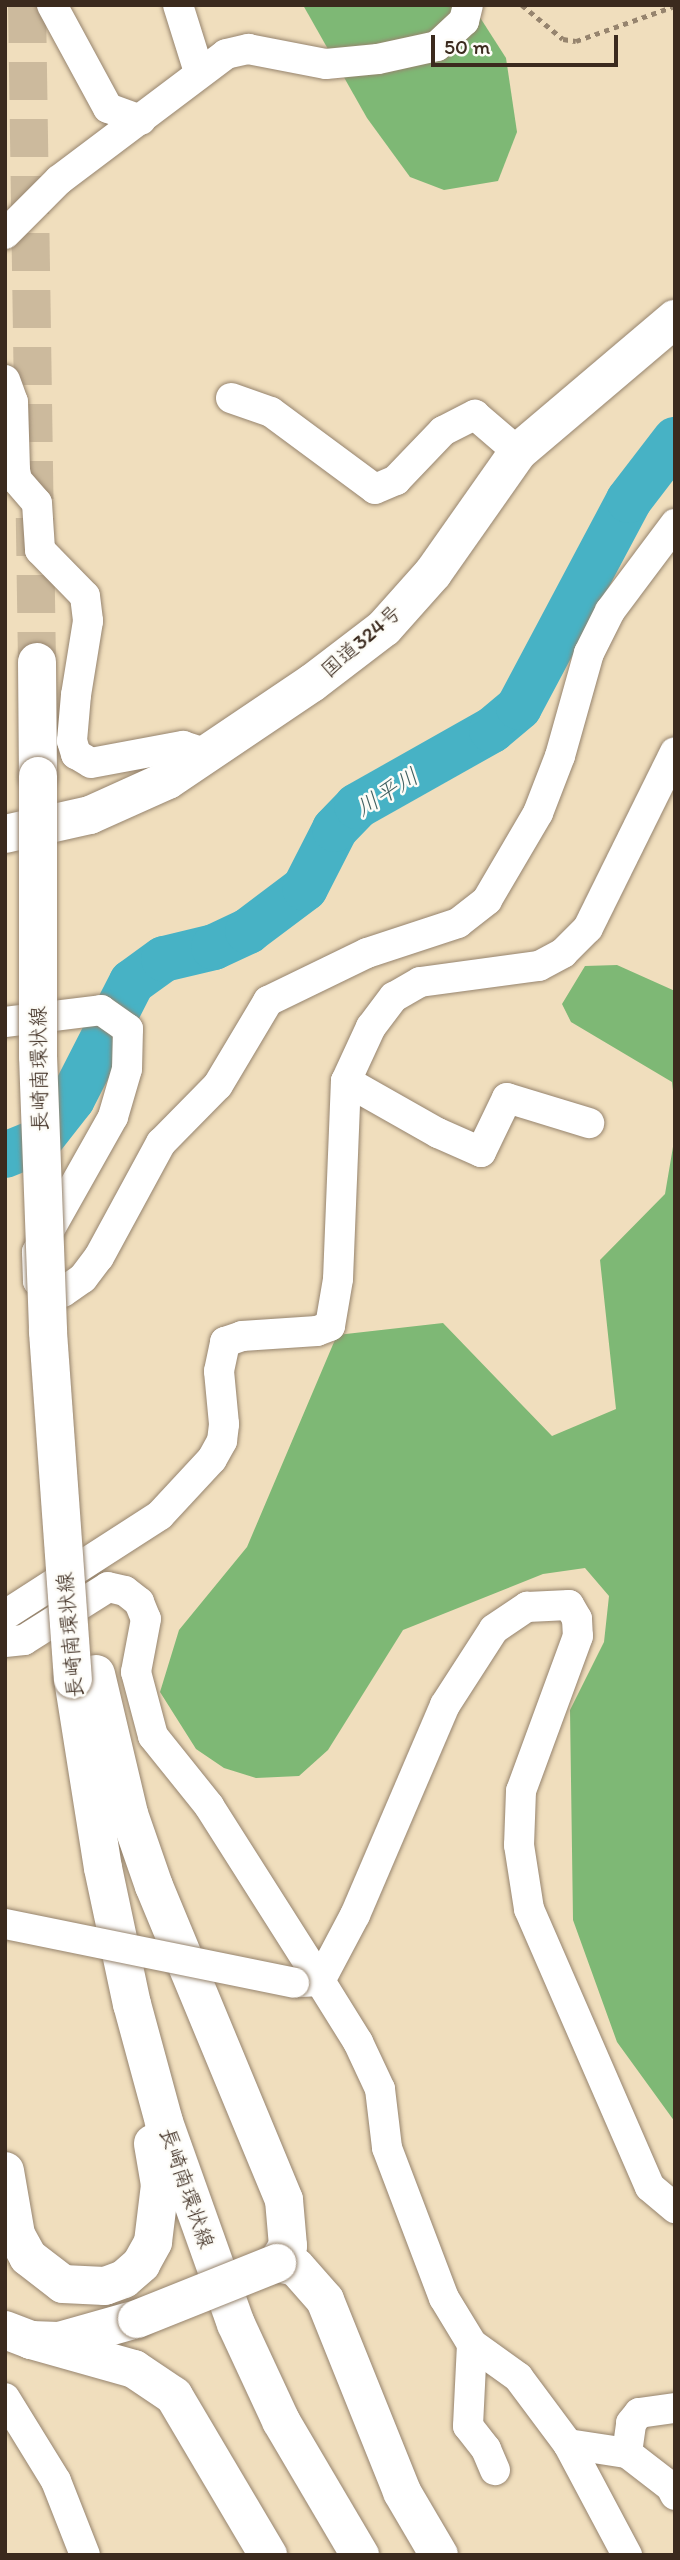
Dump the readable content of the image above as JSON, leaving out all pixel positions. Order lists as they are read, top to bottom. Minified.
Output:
{"streets":{"highway":["国道324号","長崎南環状線"]},"water":["川平川"],"scale_bar":"50 m"}
